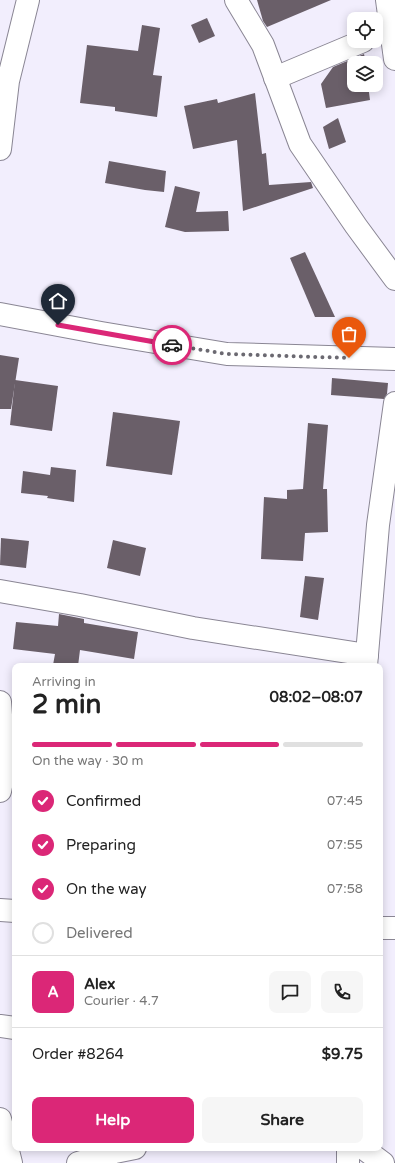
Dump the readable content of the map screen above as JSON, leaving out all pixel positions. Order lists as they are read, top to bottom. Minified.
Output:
{"page":{"heading":["2 min","Arriving in","08:02–08:07"],"panel":["Alex","Courier · 4.7","Order #8264","$9.75"],"bar":"On the way · 30 m","list":[["Confirmed","07:45"],["Preparing","07:55"],["On the way","07:58"],"Delivered"],"round":"A","buttons":["Help","Share"]}}
